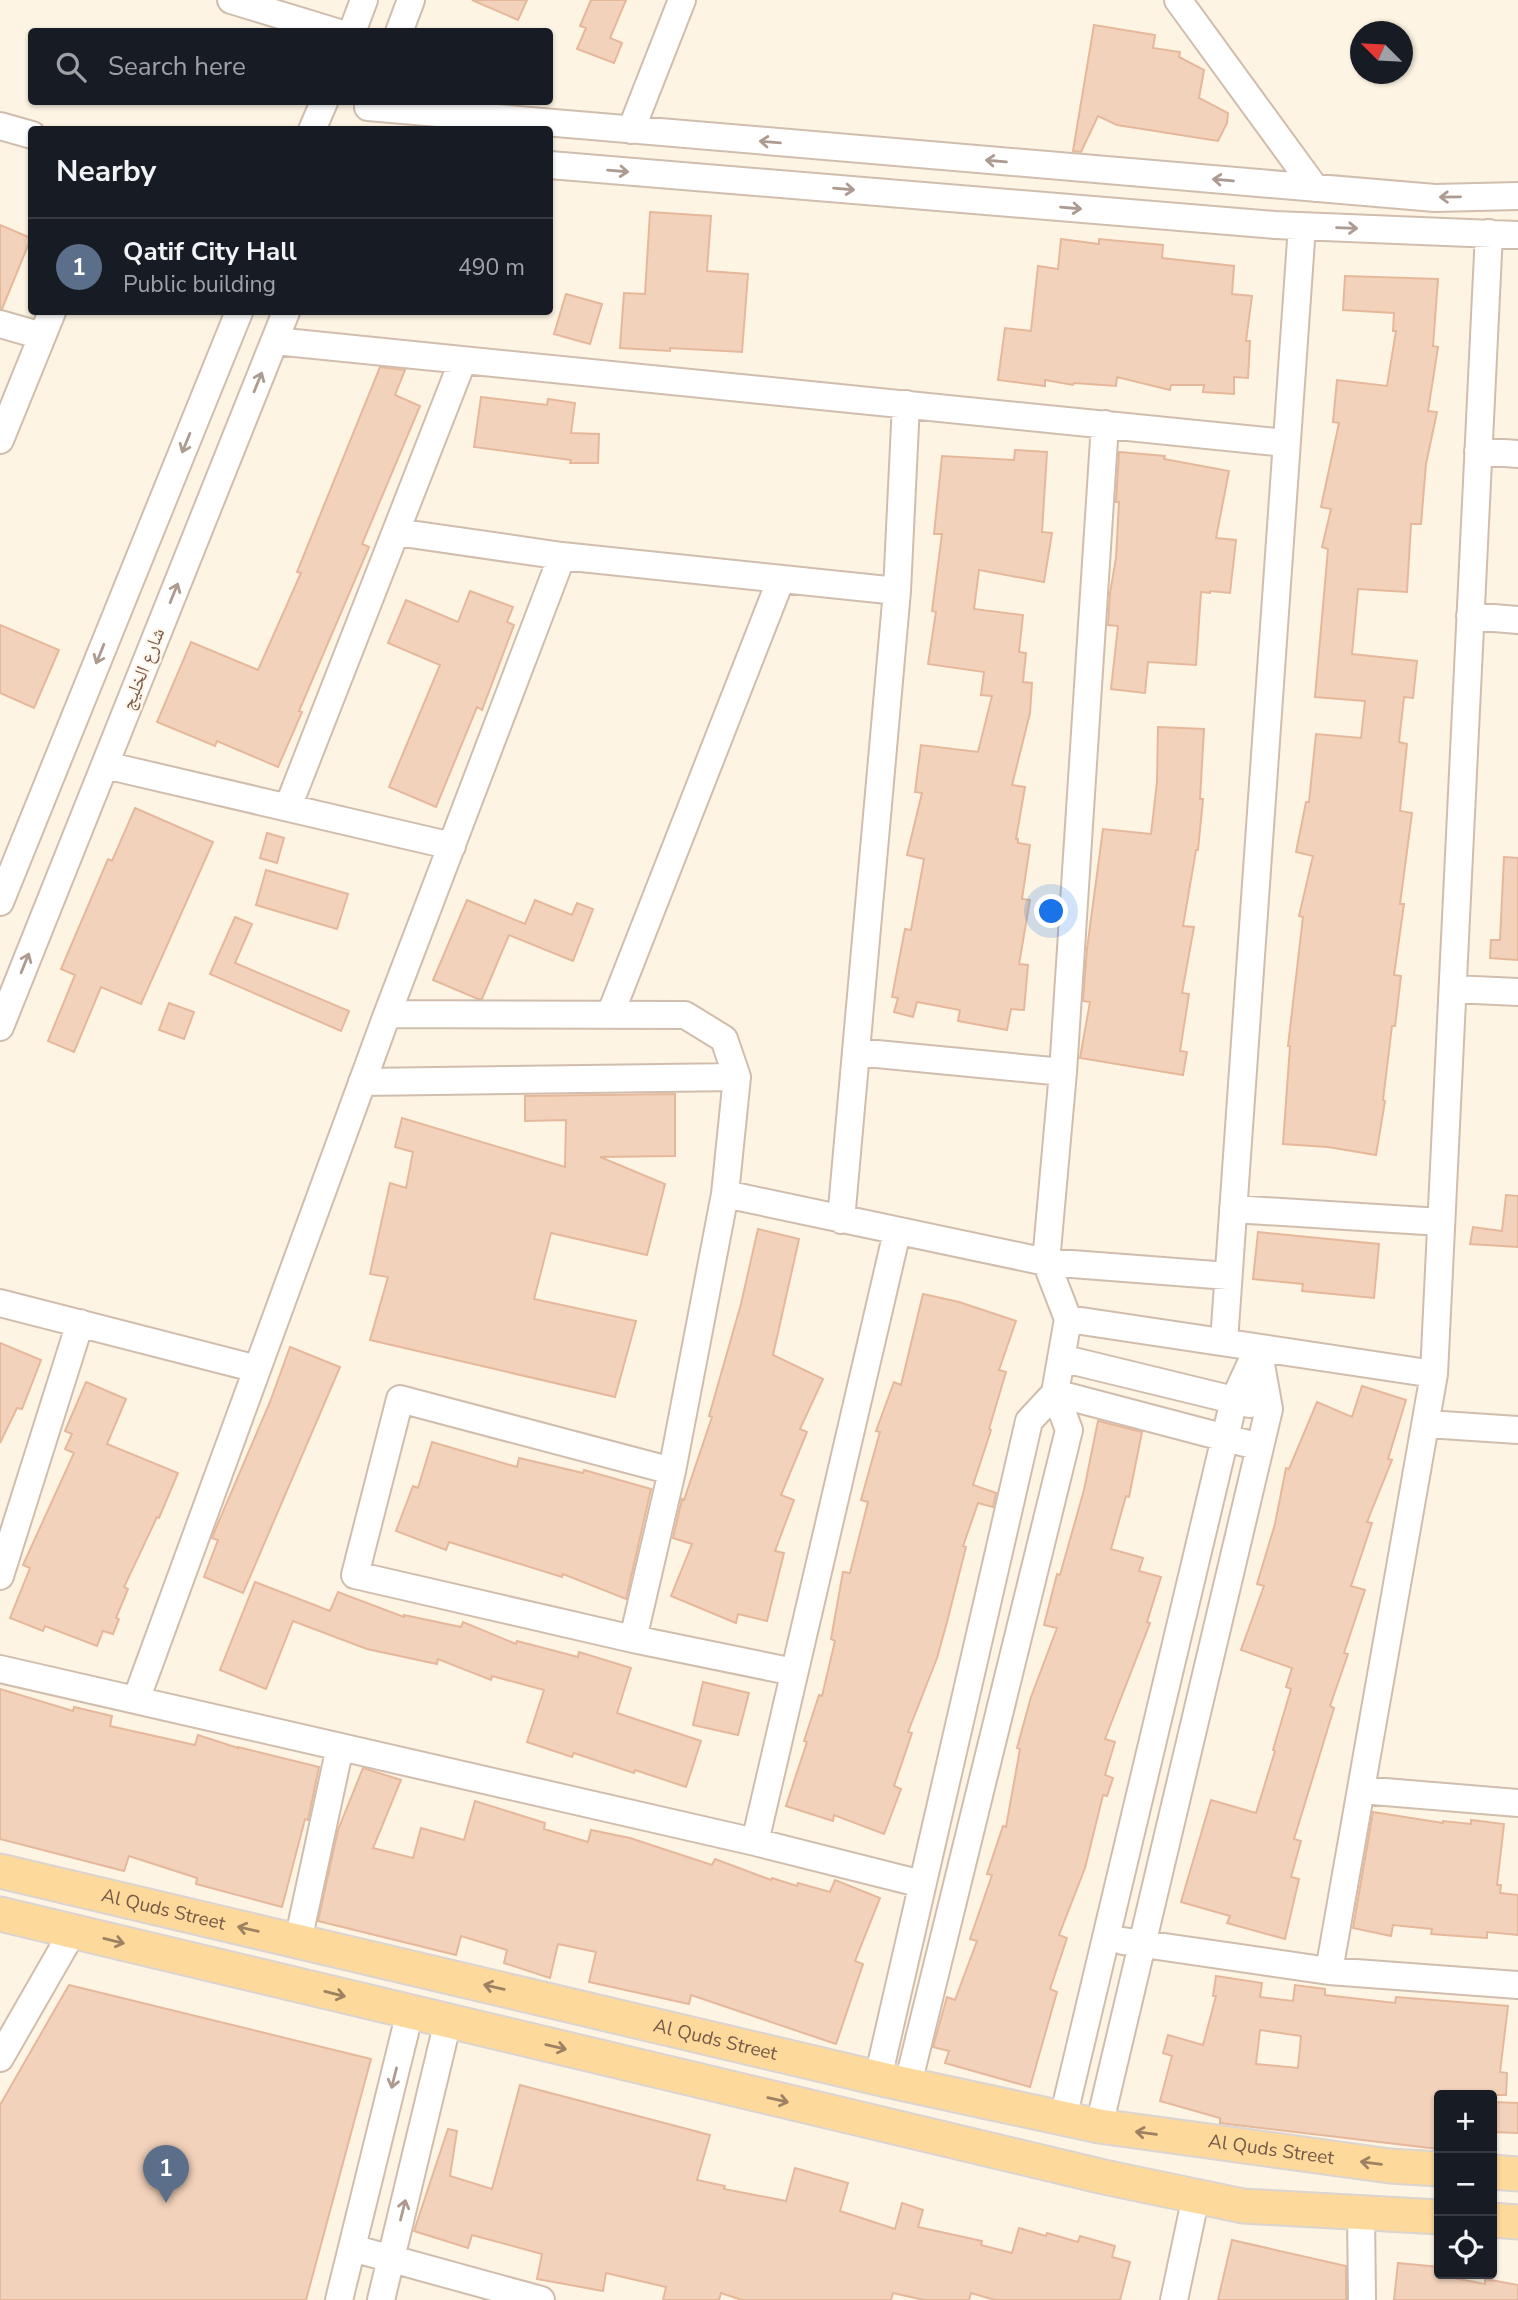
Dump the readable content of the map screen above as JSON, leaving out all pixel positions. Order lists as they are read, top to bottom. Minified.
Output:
{"streets":{"main road":["Al Quds Street"],"street":["شارع الخليج"]},"north":"top left","page":{"search":"Search here","heading":"Nearby","list":[{"mark":"1","name":"Qatif City Hall","note":"Public building","value":"490 m"}],"map_buttons":["+","−"],"pins":"1"}}
